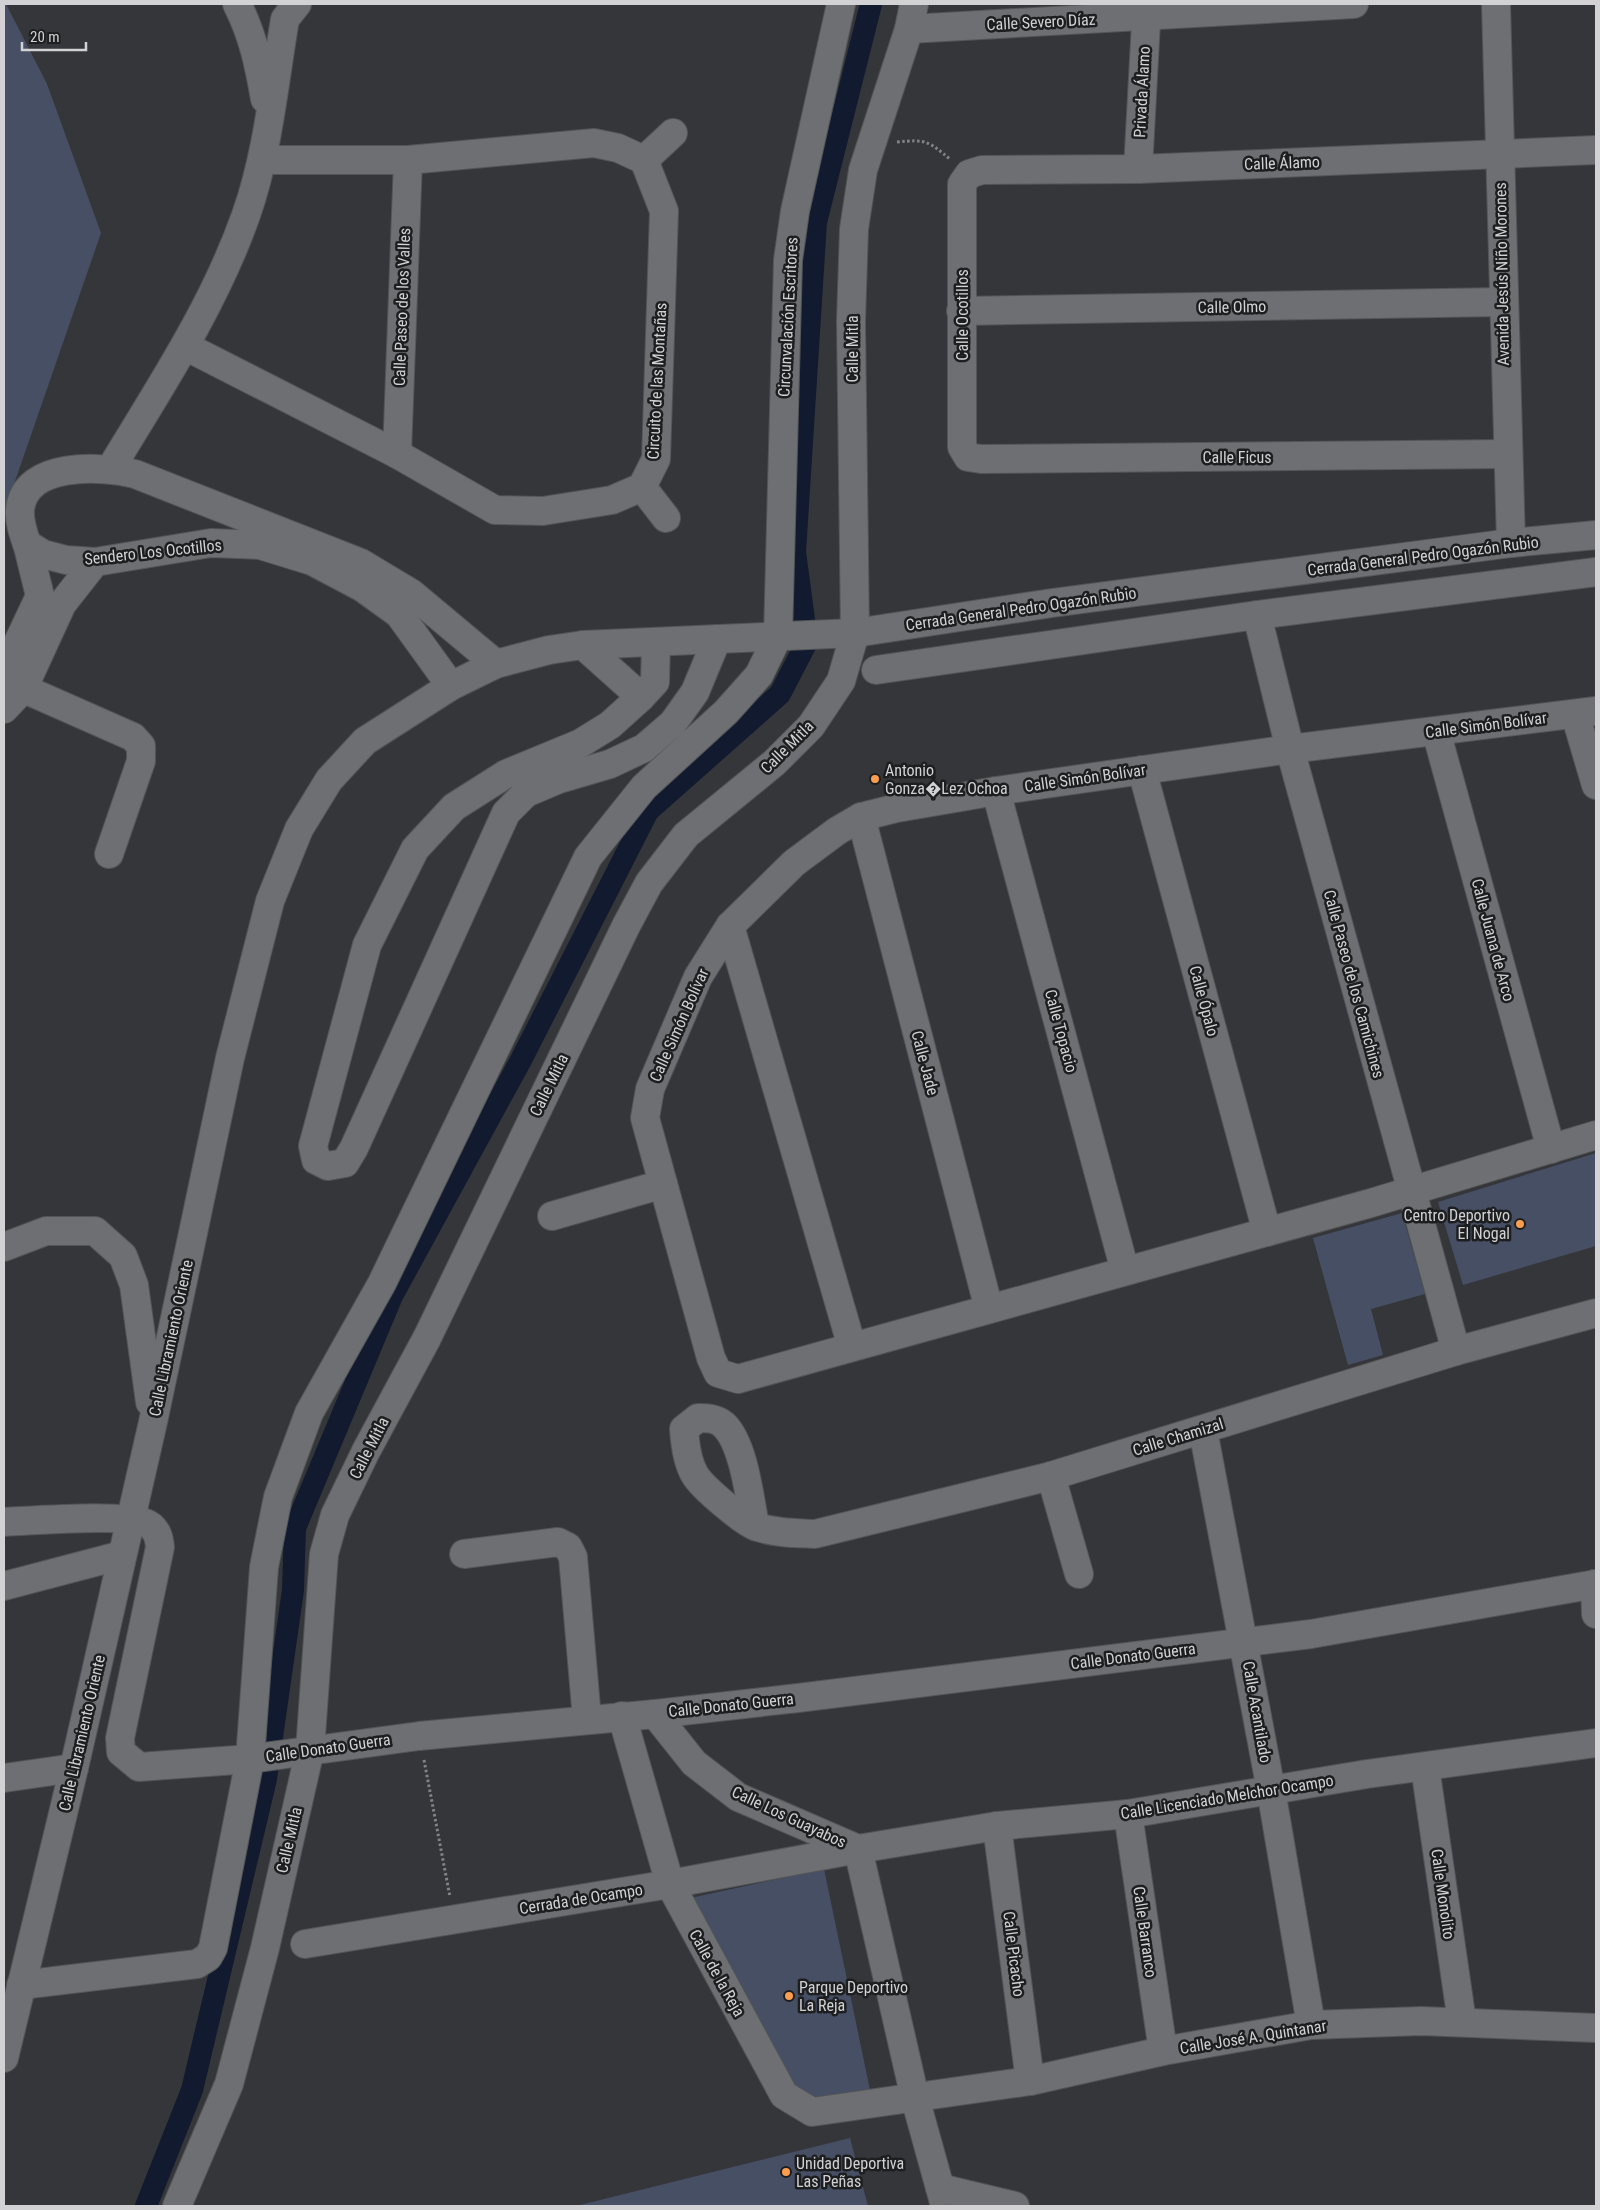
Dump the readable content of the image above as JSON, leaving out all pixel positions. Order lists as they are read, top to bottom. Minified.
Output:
{"streets":{"street":["Calle Severo Díaz","Privada Álamo","Calle Álamo","Avenida Jesús Niño Morones","Calle Paseo de los Valles","Calle Olmo","Calle Ocotillos","Circunvalación Escritores","Calle Mitla","Circuito de las Montañas","Calle Ficus","Sendero Los Ocotillos","Cerrada General Pedro Ogazón Rubio","Calle Simón Bolívar","Calle Juana de Arco","Calle Paseo de los Camichines","Calle Ópalo","Calle Topacio","Calle Jade","Calle Libramiento Oriente","Calle Chamizal","Calle Donato Guerra","Calle Acantilado","Calle Licenciado Melchor Ocampo","Calle Los Guayabos","Calle Monolito","Cerrada de Ocampo","Calle Barranco","Calle Picacho","Calle de la Reja","Calle José A. Quintanar"]},"crossings":[["Calle Severo Díaz","Privada Álamo"],["Calle Severo Díaz","Calle Mitla"],["Privada Álamo","Calle Álamo"],["Calle Álamo","Avenida Jesús Niño Morones"],["Calle Álamo","Calle Ocotillos"],["Avenida Jesús Niño Morones","Calle Olmo"],["Avenida Jesús Niño Morones","Calle Ficus"],["Avenida Jesús Niño Morones","Cerrada General Pedro Ogazón Rubio"],["Calle Olmo","Calle Ocotillos"],["Calle Ocotillos","Calle Ficus"],["Circunvalación Escritores","Cerrada General Pedro Ogazón Rubio"],["Calle Mitla","Cerrada General Pedro Ogazón Rubio"],["Calle Mitla","Calle Donato Guerra"],["Sendero Los Ocotillos","Cerrada General Pedro Ogazón Rubio"],["Sendero Los Ocotillos","Calle Libramiento Oriente"],["Cerrada General Pedro Ogazón Rubio","Calle Libramiento Oriente"],["Calle Simón Bolívar","Calle Juana de Arco"],["Calle Simón Bolívar","Calle Paseo de los Camichines"],["Calle Simón Bolívar","Calle Ópalo"],["Calle Simón Bolívar","Calle Topacio"],["Calle Simón Bolívar","Calle Jade"],["Calle Paseo de los Camichines","Calle Chamizal"],["Calle Libramiento Oriente","Calle Donato Guerra"],["Calle Chamizal","Calle Acantilado"],["Calle Donato Guerra","Calle Acantilado"],["Calle Donato Guerra","Calle Los Guayabos"],["Calle Donato Guerra","Calle de la Reja"],["Calle Acantilado","Calle Licenciado Melchor Ocampo"],["Calle Acantilado","Calle José A. Quintanar"],["Calle Licenciado Melchor Ocampo","Calle Los Guayabos"],["Calle Licenciado Melchor Ocampo","Calle Monolito"],["Calle Licenciado Melchor Ocampo","Cerrada de Ocampo"],["Calle Licenciado Melchor Ocampo","Calle Barranco"],["Calle Licenciado Melchor Ocampo","Calle Picacho"],["Calle Los Guayabos","Cerrada de Ocampo"],["Calle Los Guayabos","Calle de la Reja"],["Calle Los Guayabos","Calle José A. Quintanar"],["Calle Monolito","Calle José A. Quintanar"],["Cerrada de Ocampo","Calle de la Reja"],["Calle Barranco","Calle José A. Quintanar"],["Calle Picacho","Calle José A. Quintanar"],["Calle de la Reja","Calle José A. Quintanar"]],"places":["Antonio Gonza�Lez Ochoa","Centro Deportivo El Nogal","Parque Deportivo La Reja","Unidad Deportiva Las Peñas"],"scale_bar":"20 m"}
